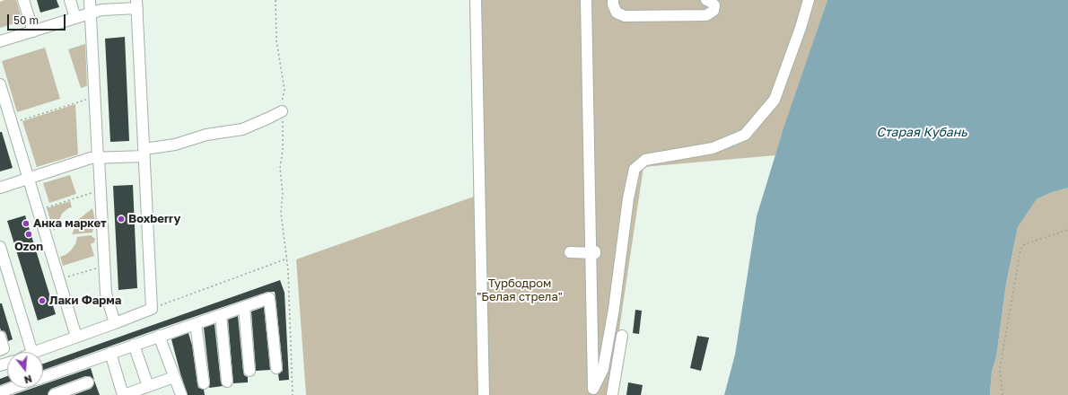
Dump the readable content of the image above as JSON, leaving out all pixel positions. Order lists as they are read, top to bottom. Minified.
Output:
{"water":["Старая Кубань"],"parks":["Турбодром \"Белая стрела\""],"places":["Boxberry","Анка маркет","Ozon","Лаки Фарма"],"scale_bar":"50 m","north":"bottom"}
